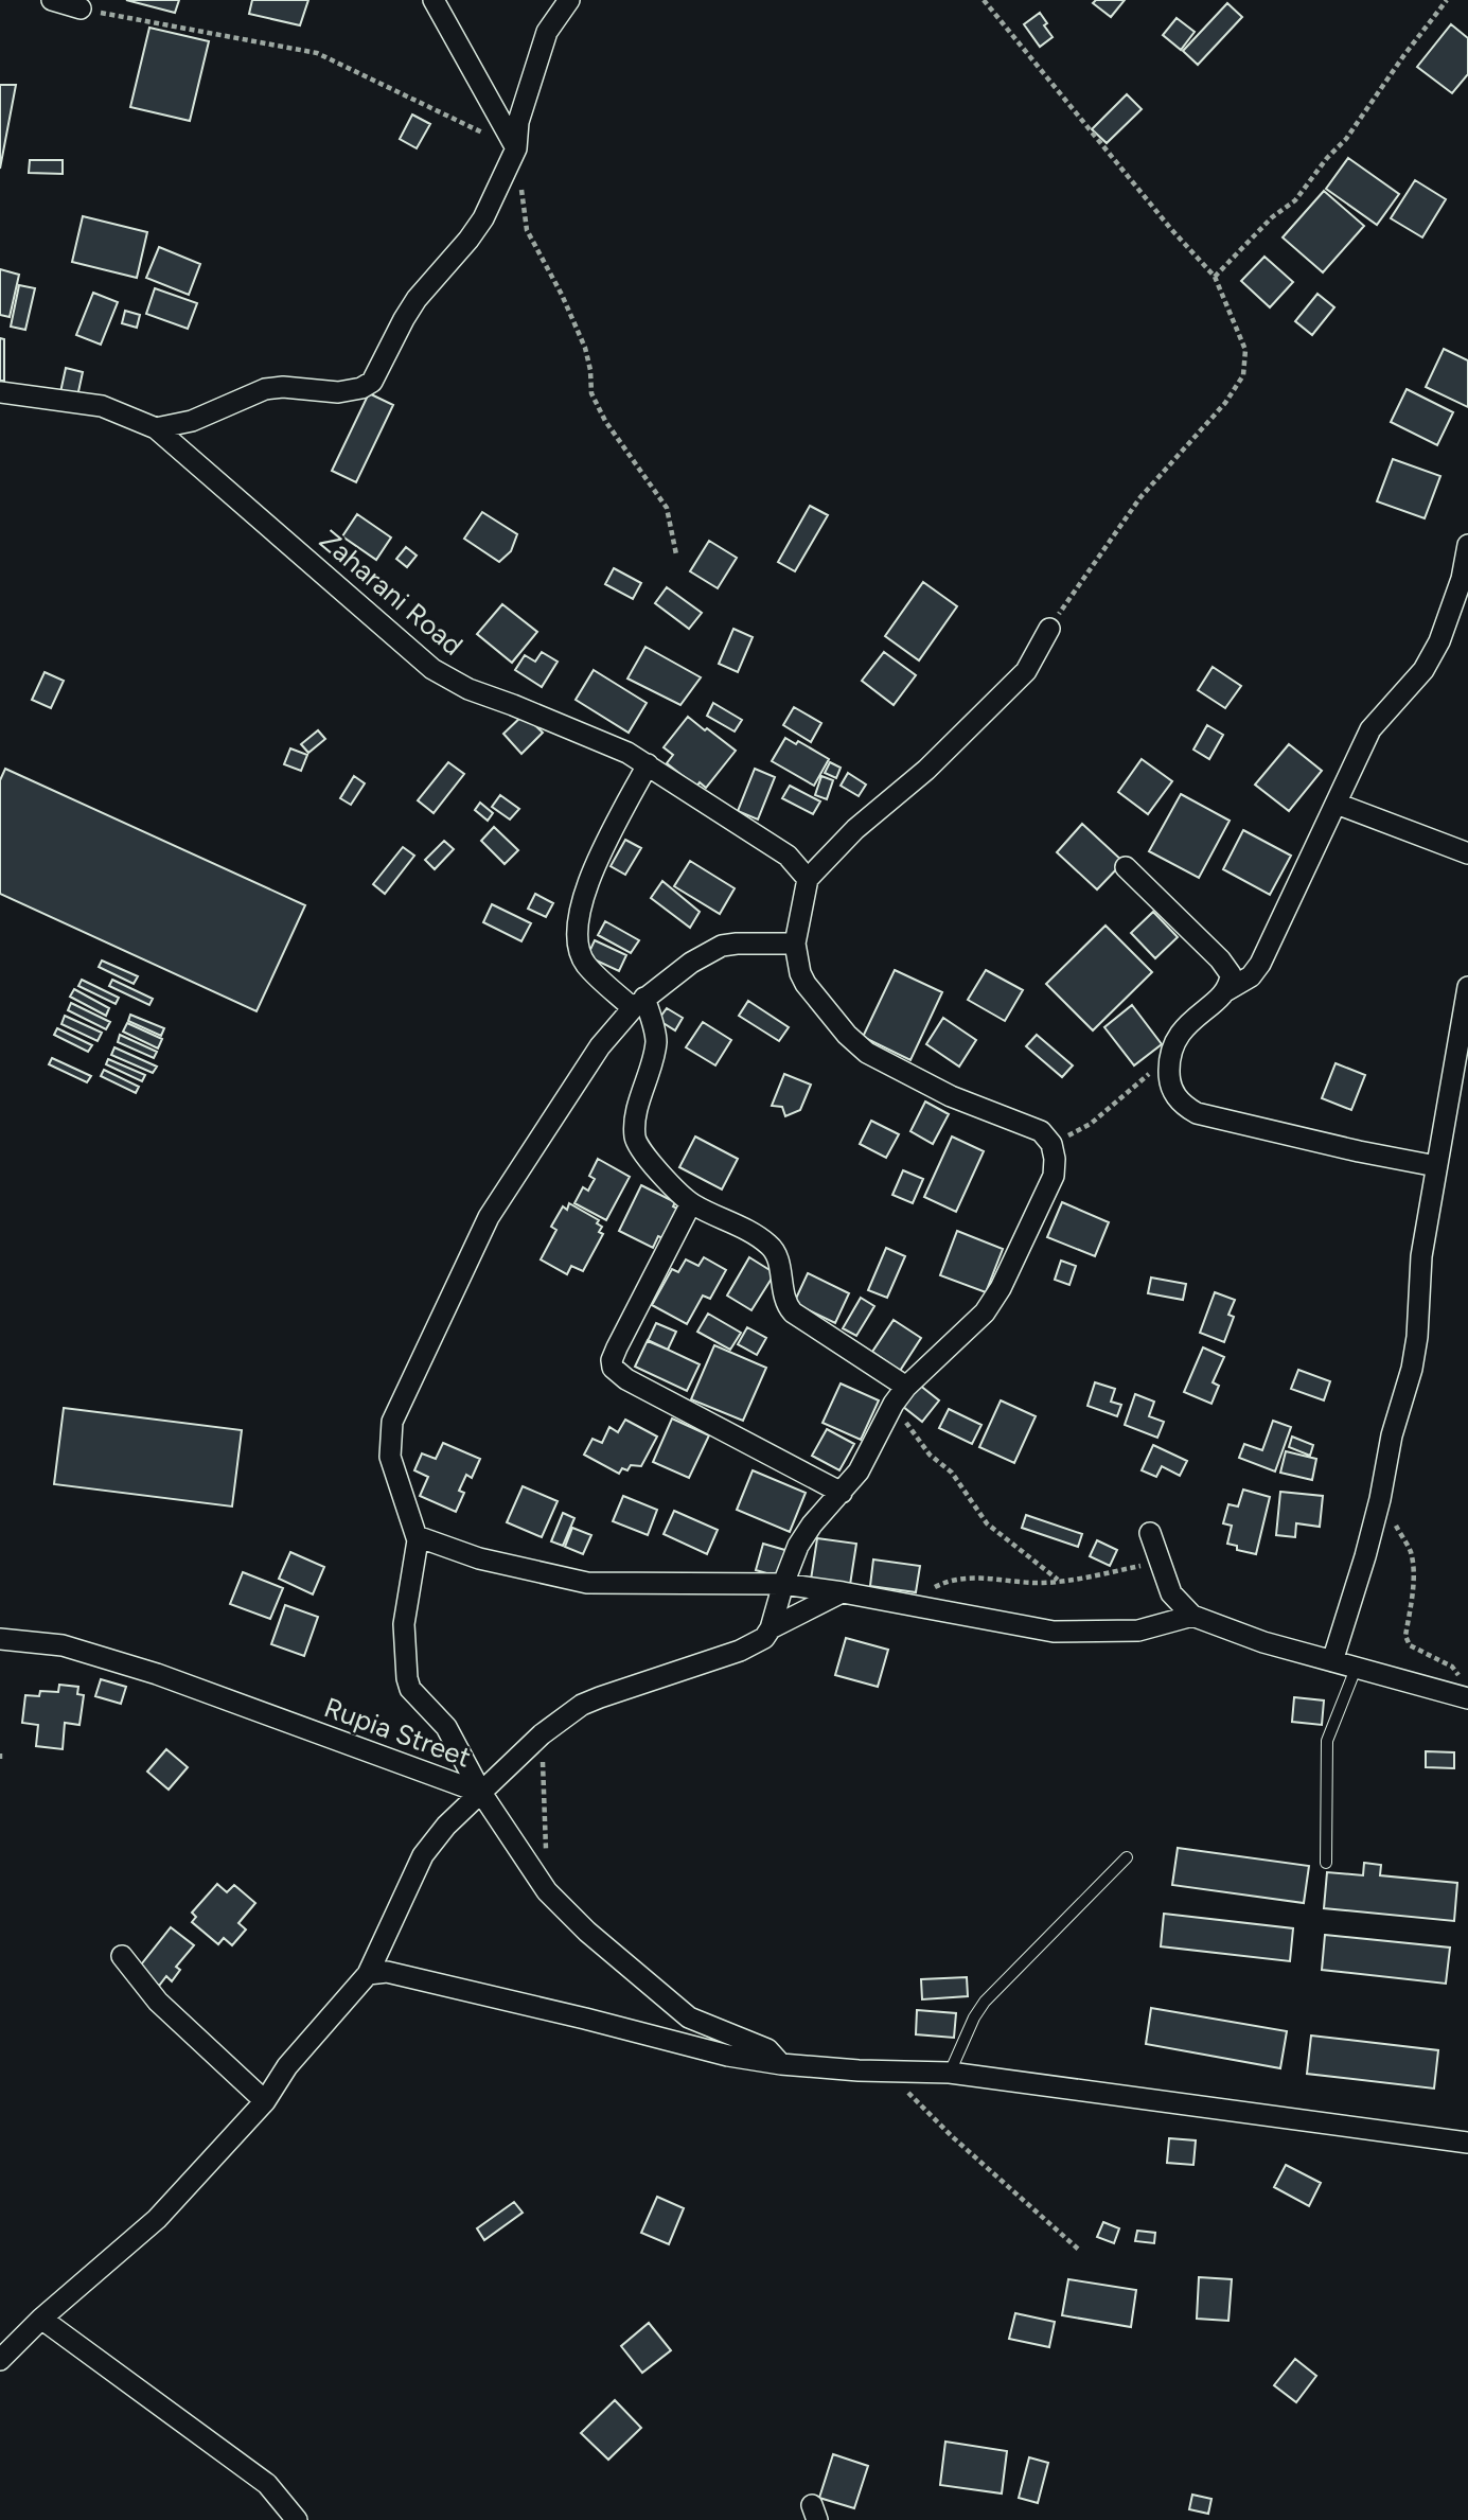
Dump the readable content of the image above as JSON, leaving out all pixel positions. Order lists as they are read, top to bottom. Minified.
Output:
{"streets":{"street":["Zaharani Road","Rupia Street"]}}
